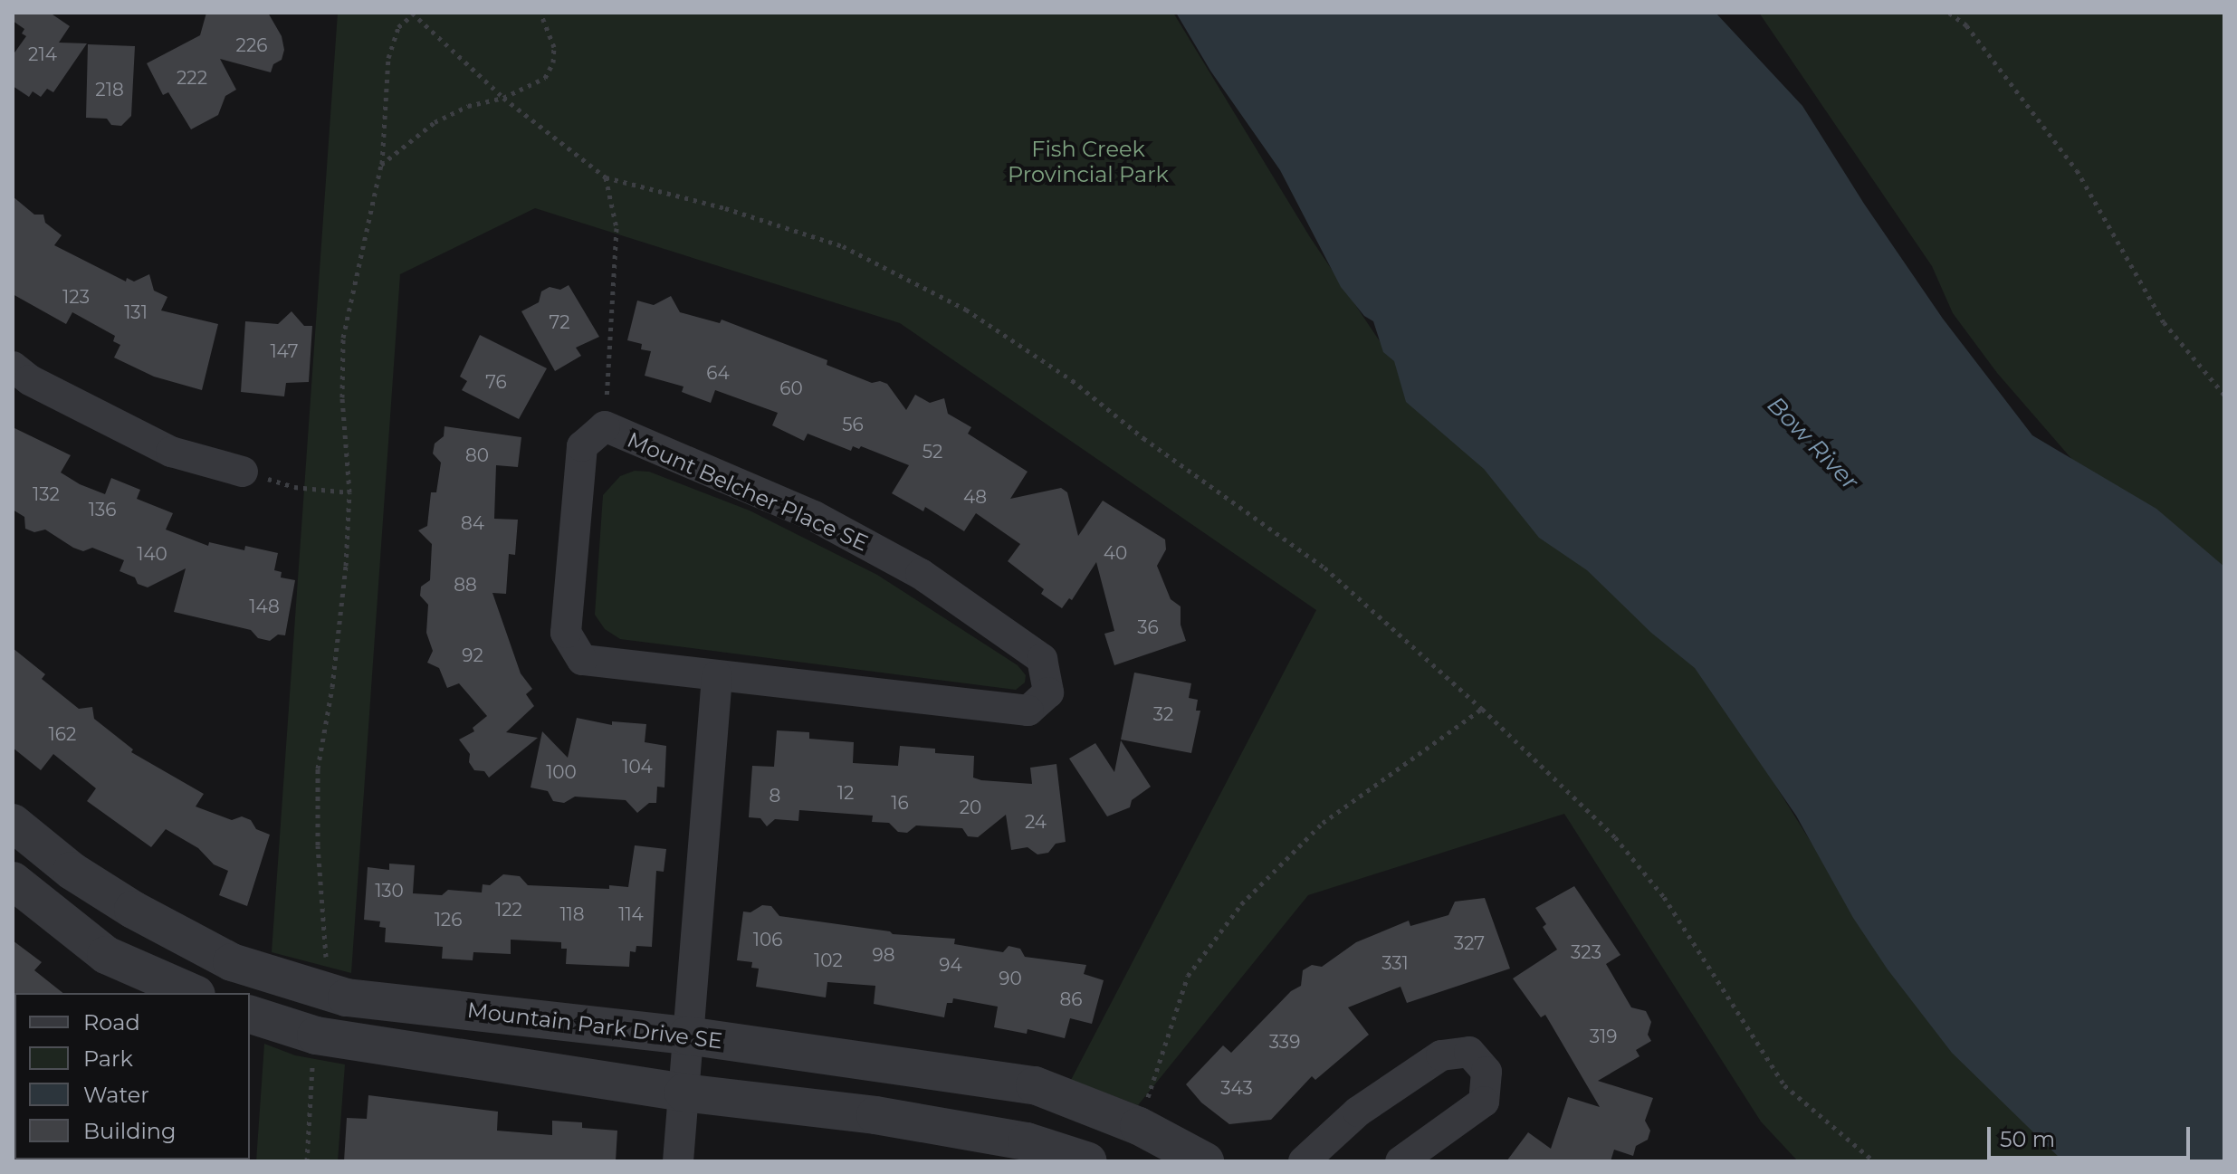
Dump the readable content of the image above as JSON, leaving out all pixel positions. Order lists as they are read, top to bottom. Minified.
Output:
{"streets":{"street":["Mount Belcher Place SE","Mountain Park Drive SE"]},"water":["Bow River"],"parks":["Fish Creek Provincial Park"],"house_numbers":["226","214","222","218","123","131","72","147","64","76","60","56","52","80","132","48","136","84","40","140","88","148","36","92","32","162","104","100","12","8","16","20","24","130","122","118","114","126","106","327","323","98","102","331","94","90","86","319","339","343"],"legend":["Road","Park","Water","Building"],"scale_bar":"50 m"}
